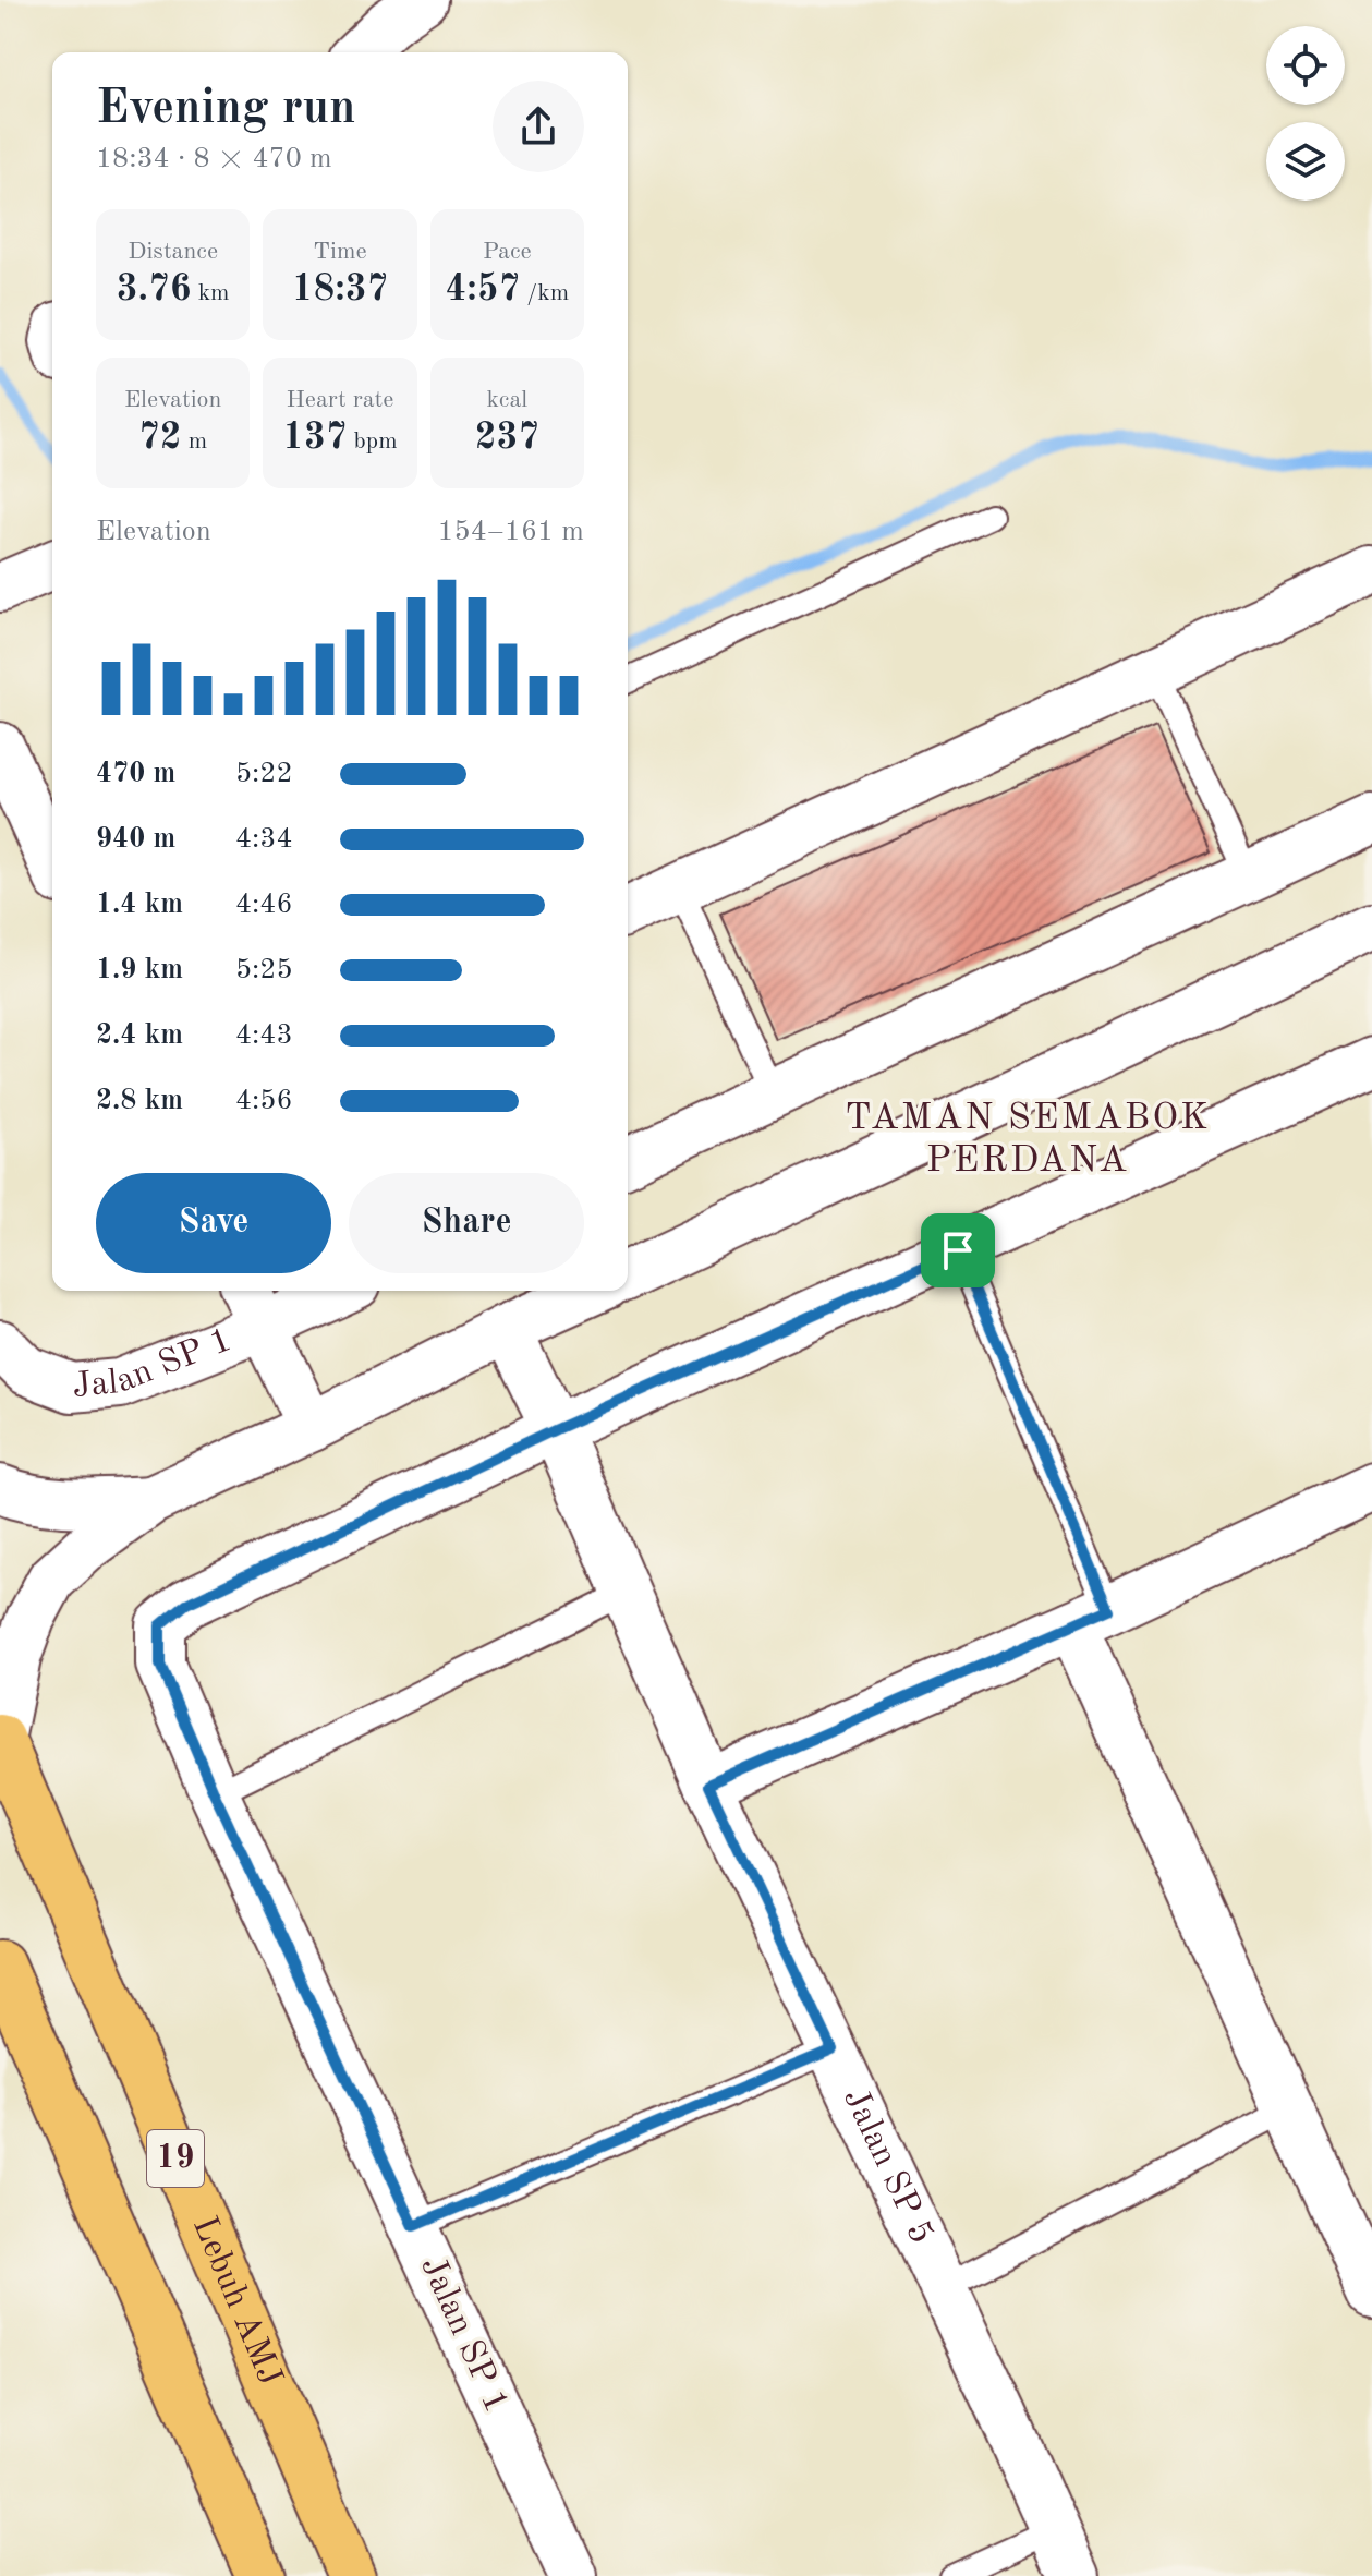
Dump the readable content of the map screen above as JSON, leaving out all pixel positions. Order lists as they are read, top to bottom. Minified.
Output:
{"streets":{"highway":["19","Lebuh AMJ"],"street":["Jalan SP 1","Jalan SP 5"]},"crossings":[["Jalan SP 1","Jalan SP 5"]],"districts":["TAMAN SEMABOK PERDANA"],"page":{"heading":["Evening run","18:34 · 8 × 470 m"],"stats":[["Distance","3.76 km"],["Time","18:37"],["Pace","4:57 /km"],["Elevation","72 m"],["Heart rate","137 bpm"],["kcal","237"]],"chart":["Elevation","154–161 m"],"list":[{"name":"470 m","note":"5:22"},{"name":"940 m","note":"4:34"},{"name":"1.4 km","note":"4:46"},{"name":"1.9 km","note":"5:25"},{"name":"2.4 km","note":"4:43"},{"name":"2.8 km","note":"4:56"}],"buttons":["Save","Share"]}}
